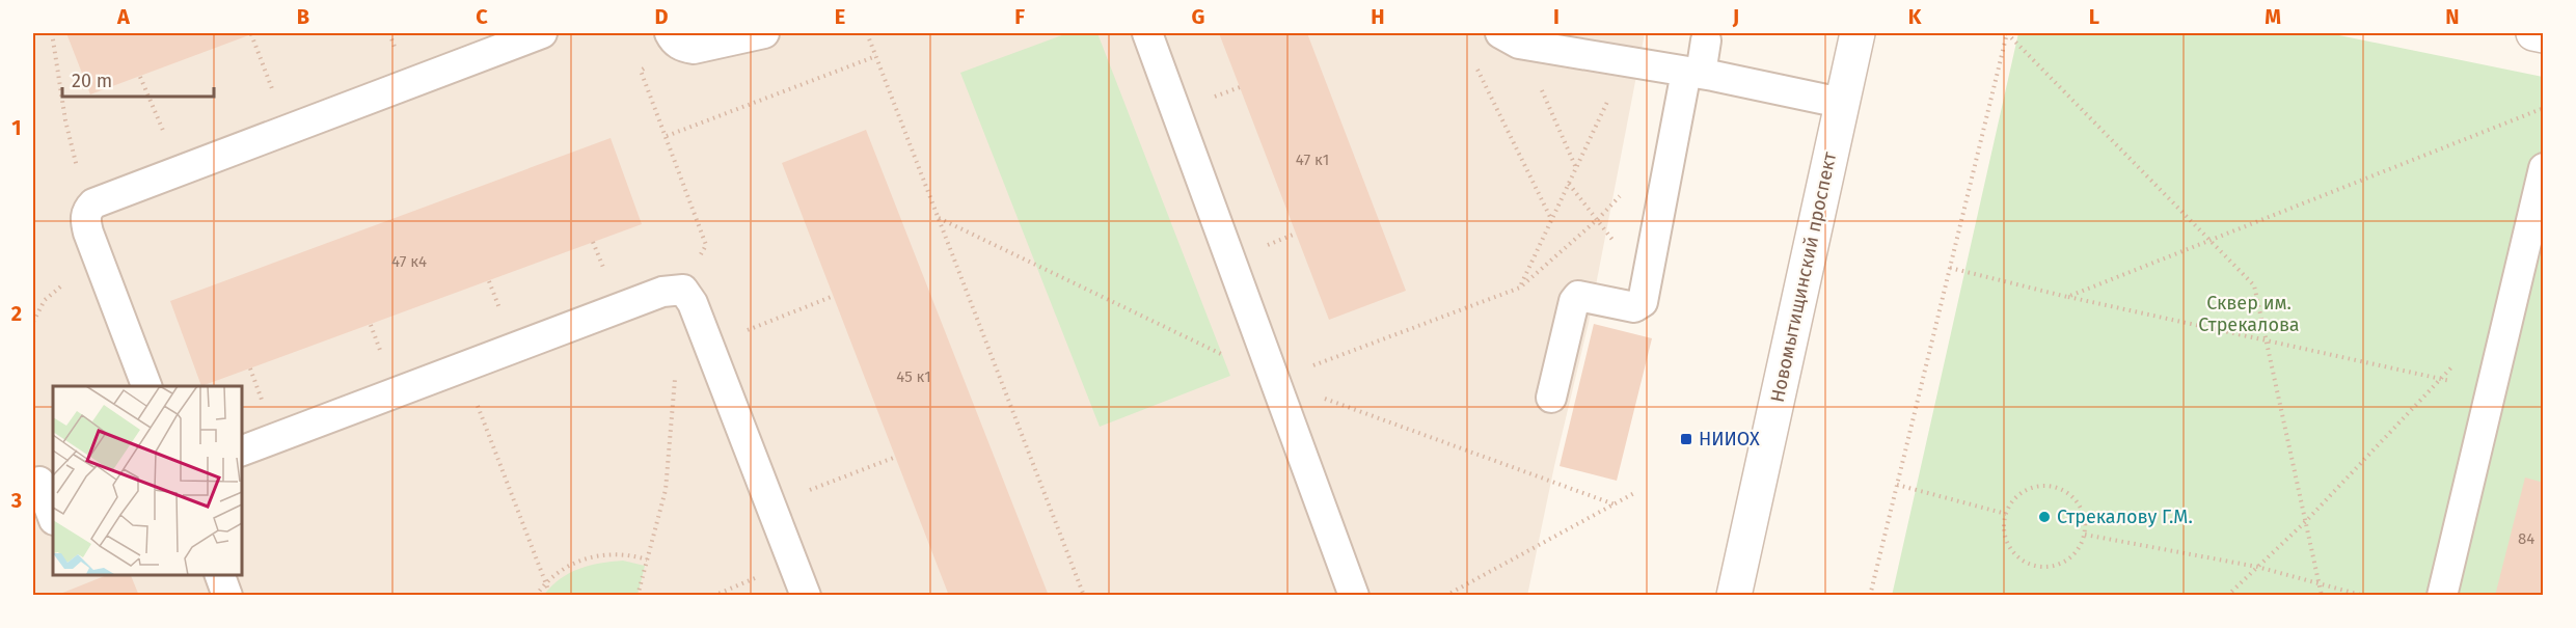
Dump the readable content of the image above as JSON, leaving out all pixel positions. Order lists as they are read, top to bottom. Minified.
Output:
{"streets":{"street":["Новомытищинский проспект"]},"parks":["Сквер им. Стрекалова"],"places":{"transit":["НИИОХ"],"other":["Стрекалову Г.М."]},"house_numbers":["47 к1","47 к4","45 к1","84"],"scale_bar":"20 m","grid":{"columns":["A","B","C","D","E","F","G","H","I","J","K","L","M","N"],"rows":["1","2","3"]}}
